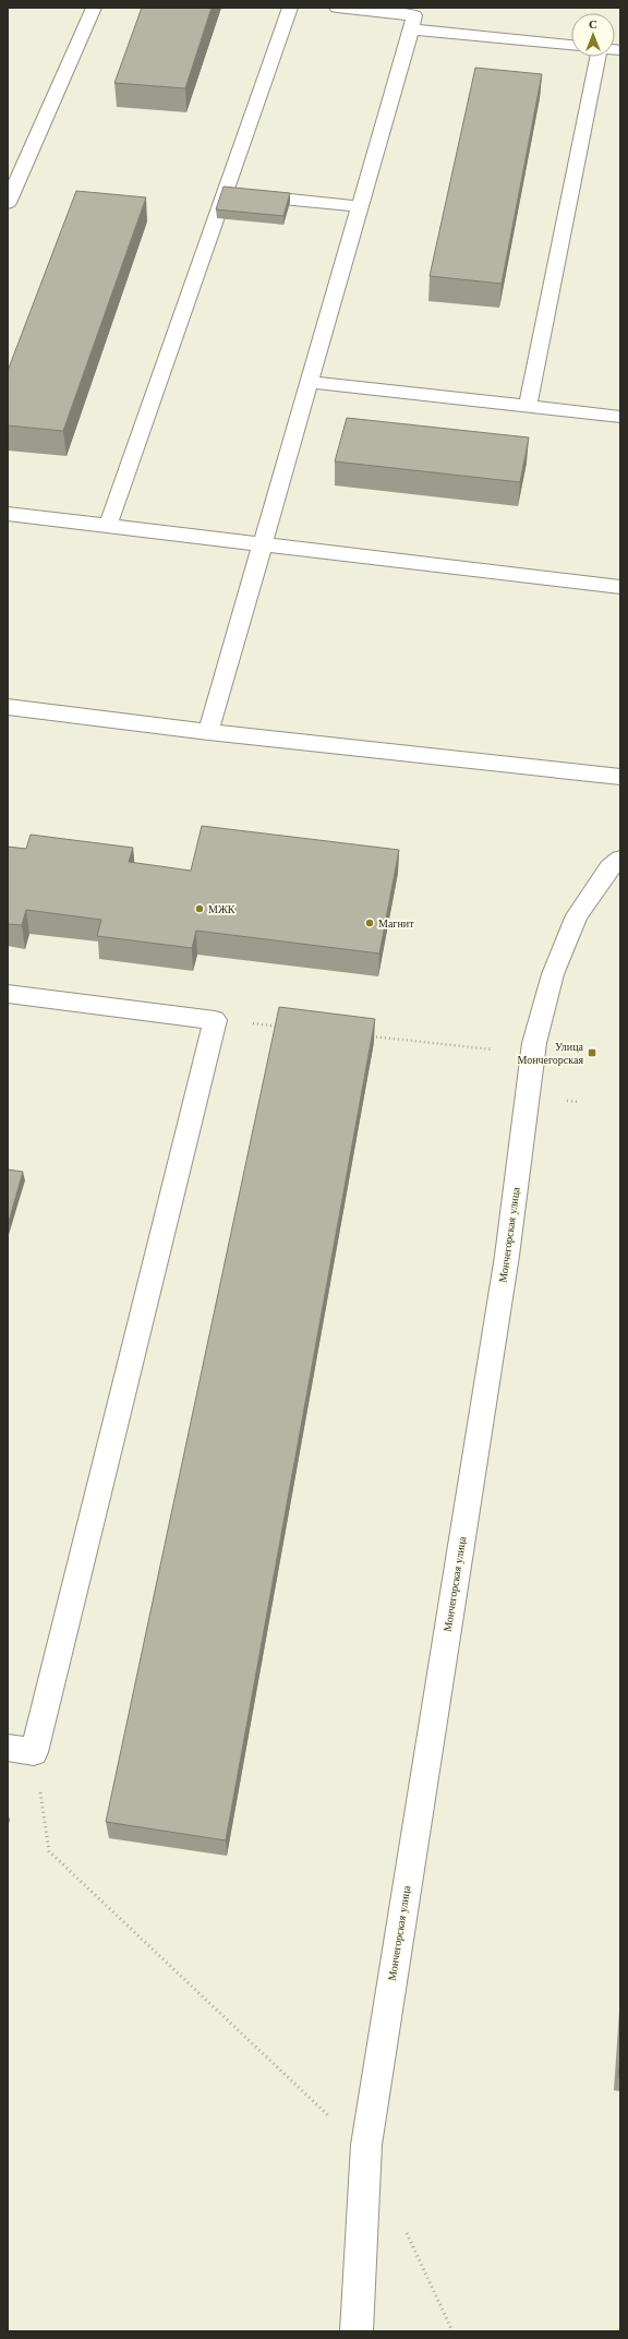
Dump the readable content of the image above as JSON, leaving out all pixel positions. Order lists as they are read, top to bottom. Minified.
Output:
{"streets":{"street":["Мончегорская улица"]},"places":{"other":["МЖК","Магнит"],"transit":["Улица Мончегорская"]},"north":"top"}
